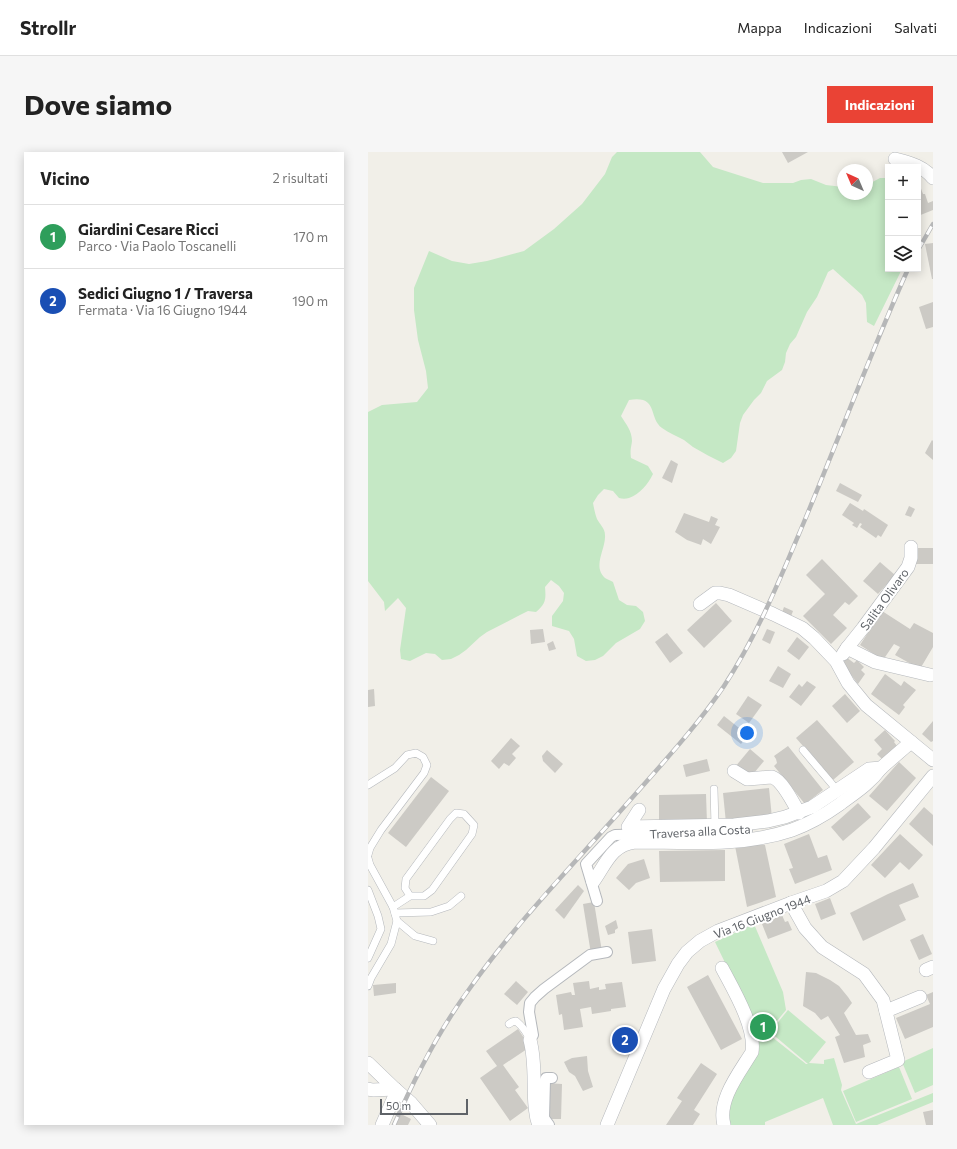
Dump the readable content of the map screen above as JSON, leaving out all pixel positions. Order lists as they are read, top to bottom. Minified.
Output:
{"streets":{"street":["Salita Olivaro","Traversa alla Costa","Via 16 Giugno 1944"]},"scale_bar":"50 m","north":"top left","page":{"header":"Strollr","nav":["Mappa","Indicazioni","Salvati"],"buttons":"Indicazioni","title":"Dove siamo","heading":["Vicino","2 risultati"],"map_buttons":["+","−"],"list":[{"mark":"1","name":"Giardini Cesare Ricci","note":"Parco · Via Paolo Toscanelli","value":"170 m"},{"mark":"2","name":"Sedici Giugno 1 / Traversa","note":"Fermata · Via 16 Giugno 1944","value":"190 m"}],"pins":["1","2"],"scale":"50 m"}}
